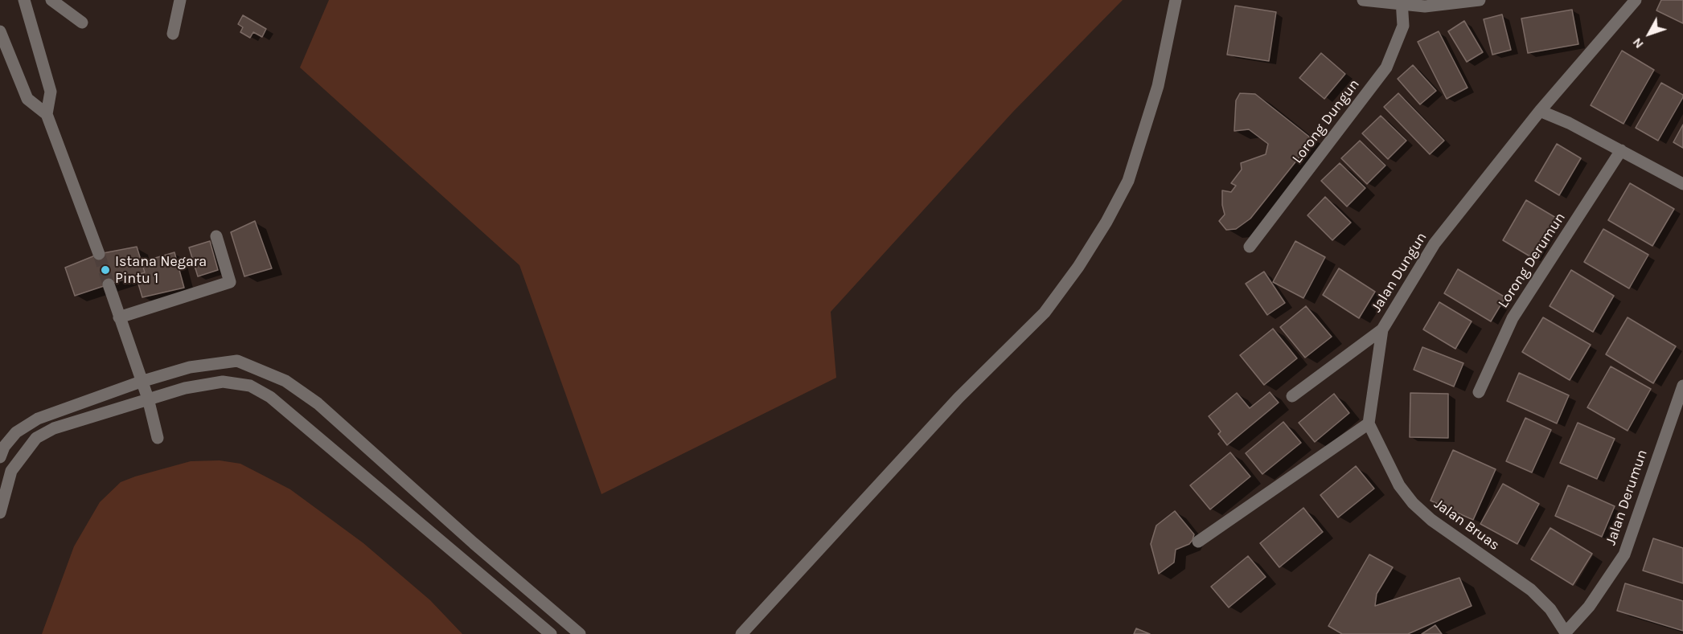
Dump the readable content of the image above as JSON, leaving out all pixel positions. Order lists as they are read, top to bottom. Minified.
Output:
{"streets":{"street":["Lorong Dungun","Lorong Derumun","Jalan Dungun","Jalan Derumun","Jalan Bruas"]},"crossings":[["Jalan Dungun","Jalan Bruas"],["Jalan Derumun","Jalan Bruas"]],"places":["Istana Negara Pintu 1"],"north":"bottom left"}
